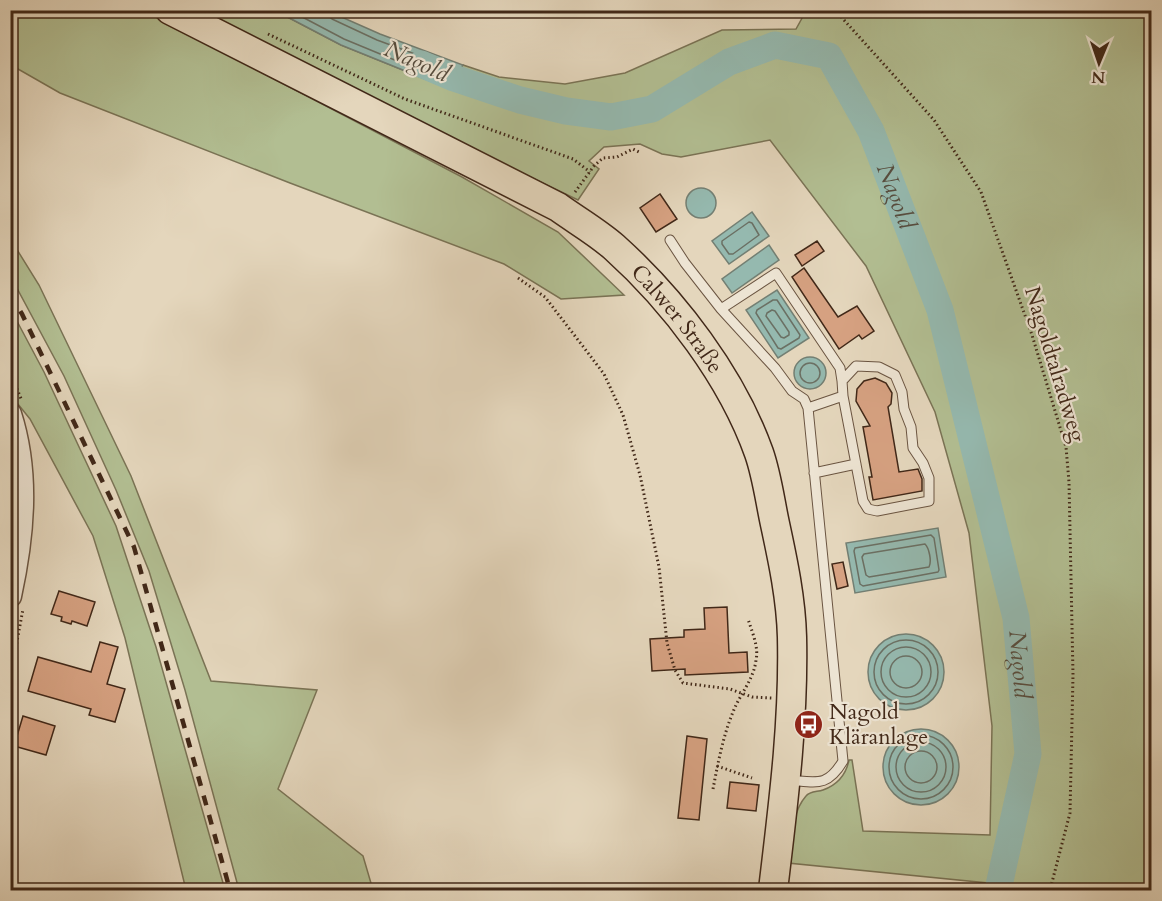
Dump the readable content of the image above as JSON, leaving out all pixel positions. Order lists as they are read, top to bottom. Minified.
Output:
{"streets":{"main road":["Calwer Straße"],"path":["Nagoldtalradweg"]},"water":["Nagold"],"places":{"bus stop":["Nagold Kläranlage"]},"north":"bottom"}
